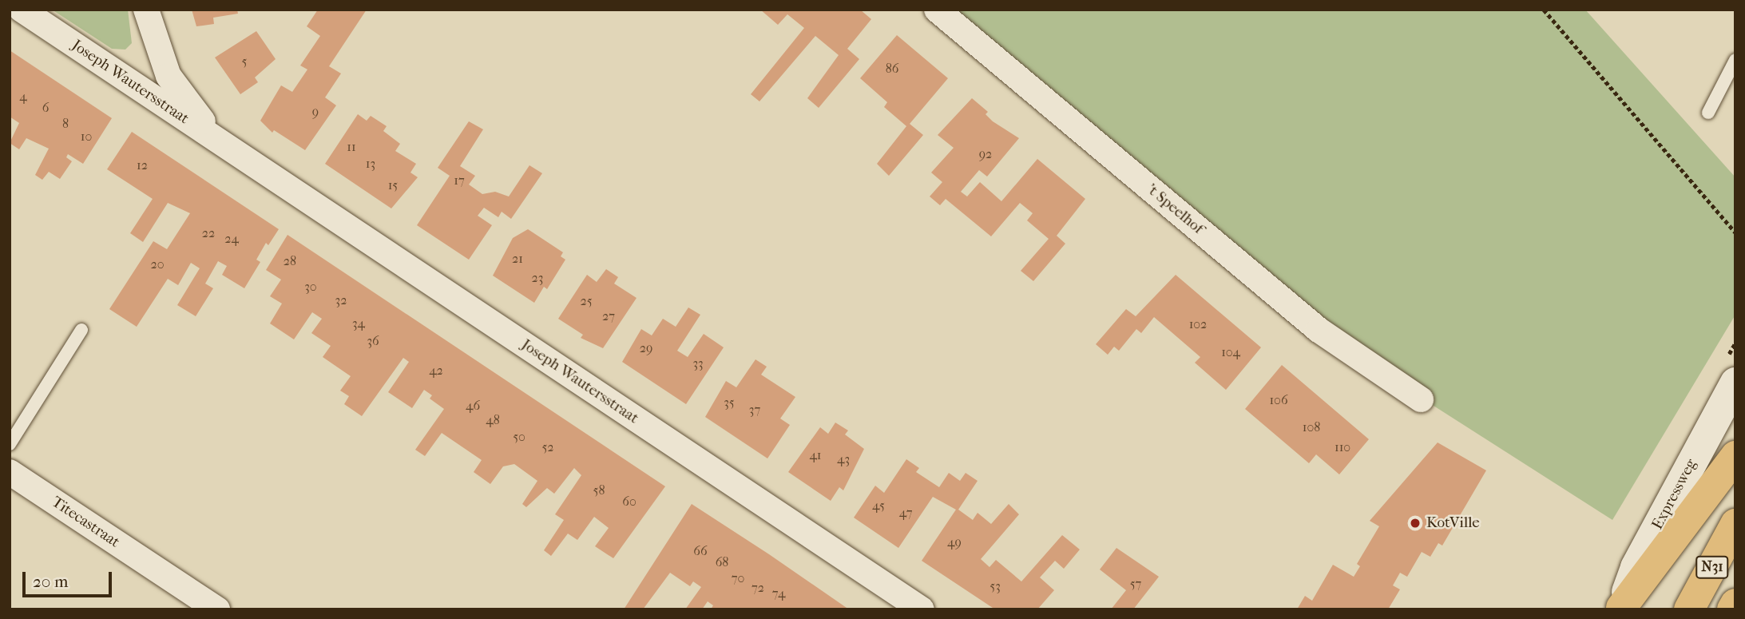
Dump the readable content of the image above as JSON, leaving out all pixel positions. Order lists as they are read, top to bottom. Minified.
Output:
{"streets":{"highway":["N31"],"street":["Joseph Wautersstraat","'t Speelhof","Expressweg","Titecastraat"]},"places":["KotVille"],"house_numbers":["5","86","4","6","9","8","10","11","92","13","12","17","15","22","24","21","28","20","23","30","32","25","27","34","102","36","29","104","33","42","106","35","46","37","48","108","50","52","110","41","43","58","60","45","47","49","66","68","70","57","53","72","74"],"scale_bar":"20 m"}
